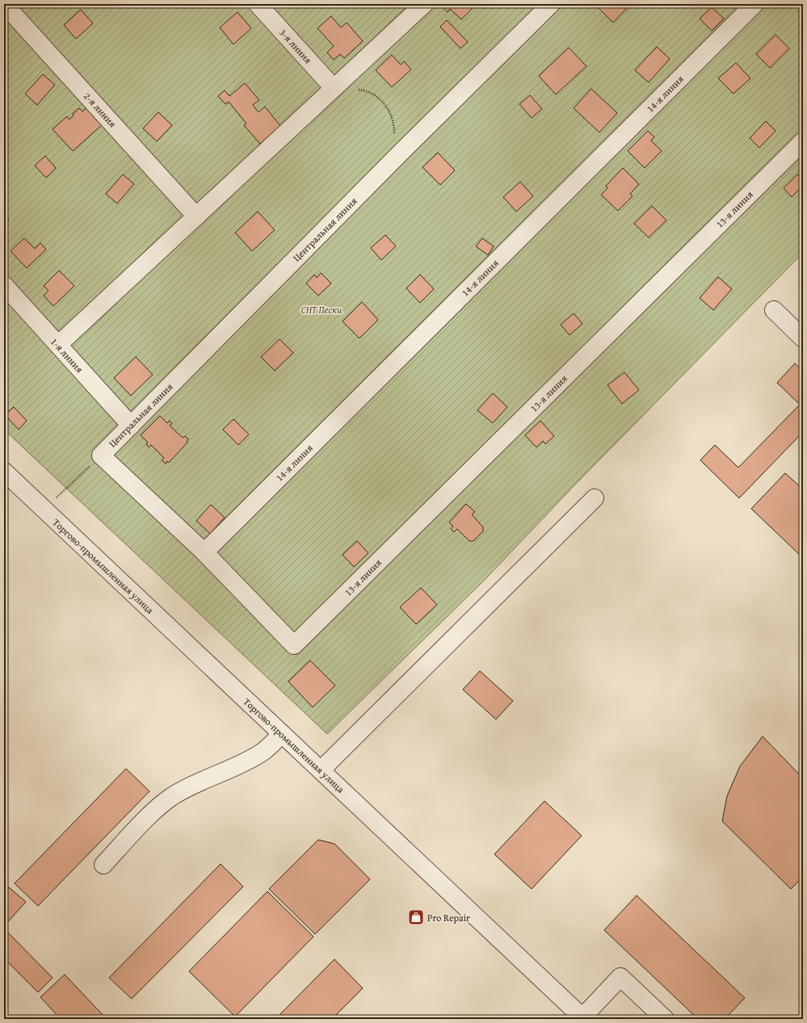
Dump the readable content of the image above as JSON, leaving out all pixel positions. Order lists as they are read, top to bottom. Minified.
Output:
{"streets":{"street":["3-я линия","14-я линия","2-я линия","13-я линия","Центральная линия","1-я линия","Торгово-промышленная улица"]},"crossings":[["14-я линия","13-я линия"],["14-я линия","Центральная линия"],["13-я линия","Центральная линия"],["Центральная линия","1-я линия"]],"parks":["СНТ Пески"],"places":{"shop":["Pro Repair"]}}
